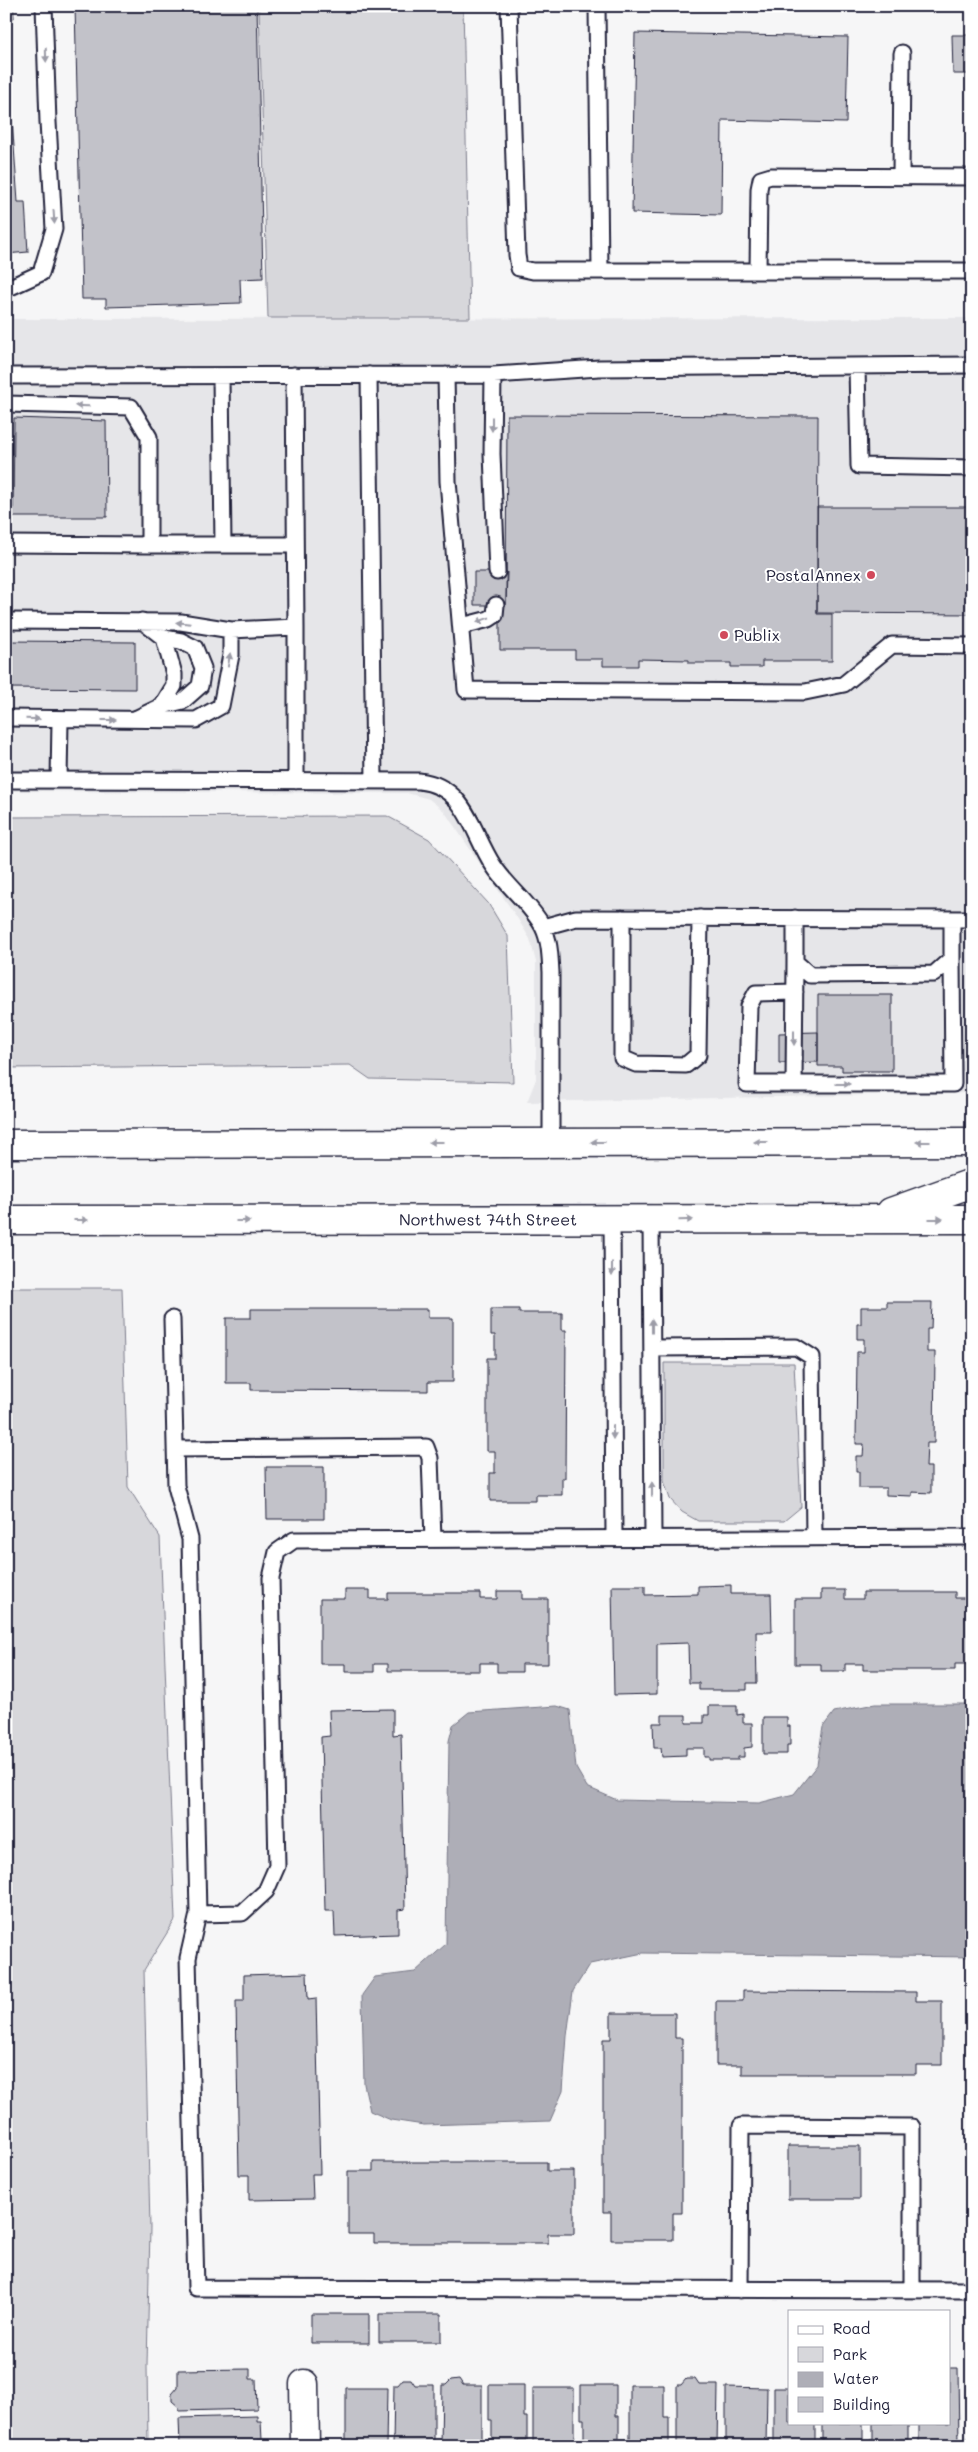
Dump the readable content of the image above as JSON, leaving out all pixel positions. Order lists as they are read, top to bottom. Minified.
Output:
{"streets":{"main road":["Northwest 74th Street"]},"places":["PostalAnnex","Publix"],"legend":["Road","Park","Water","Building"]}
